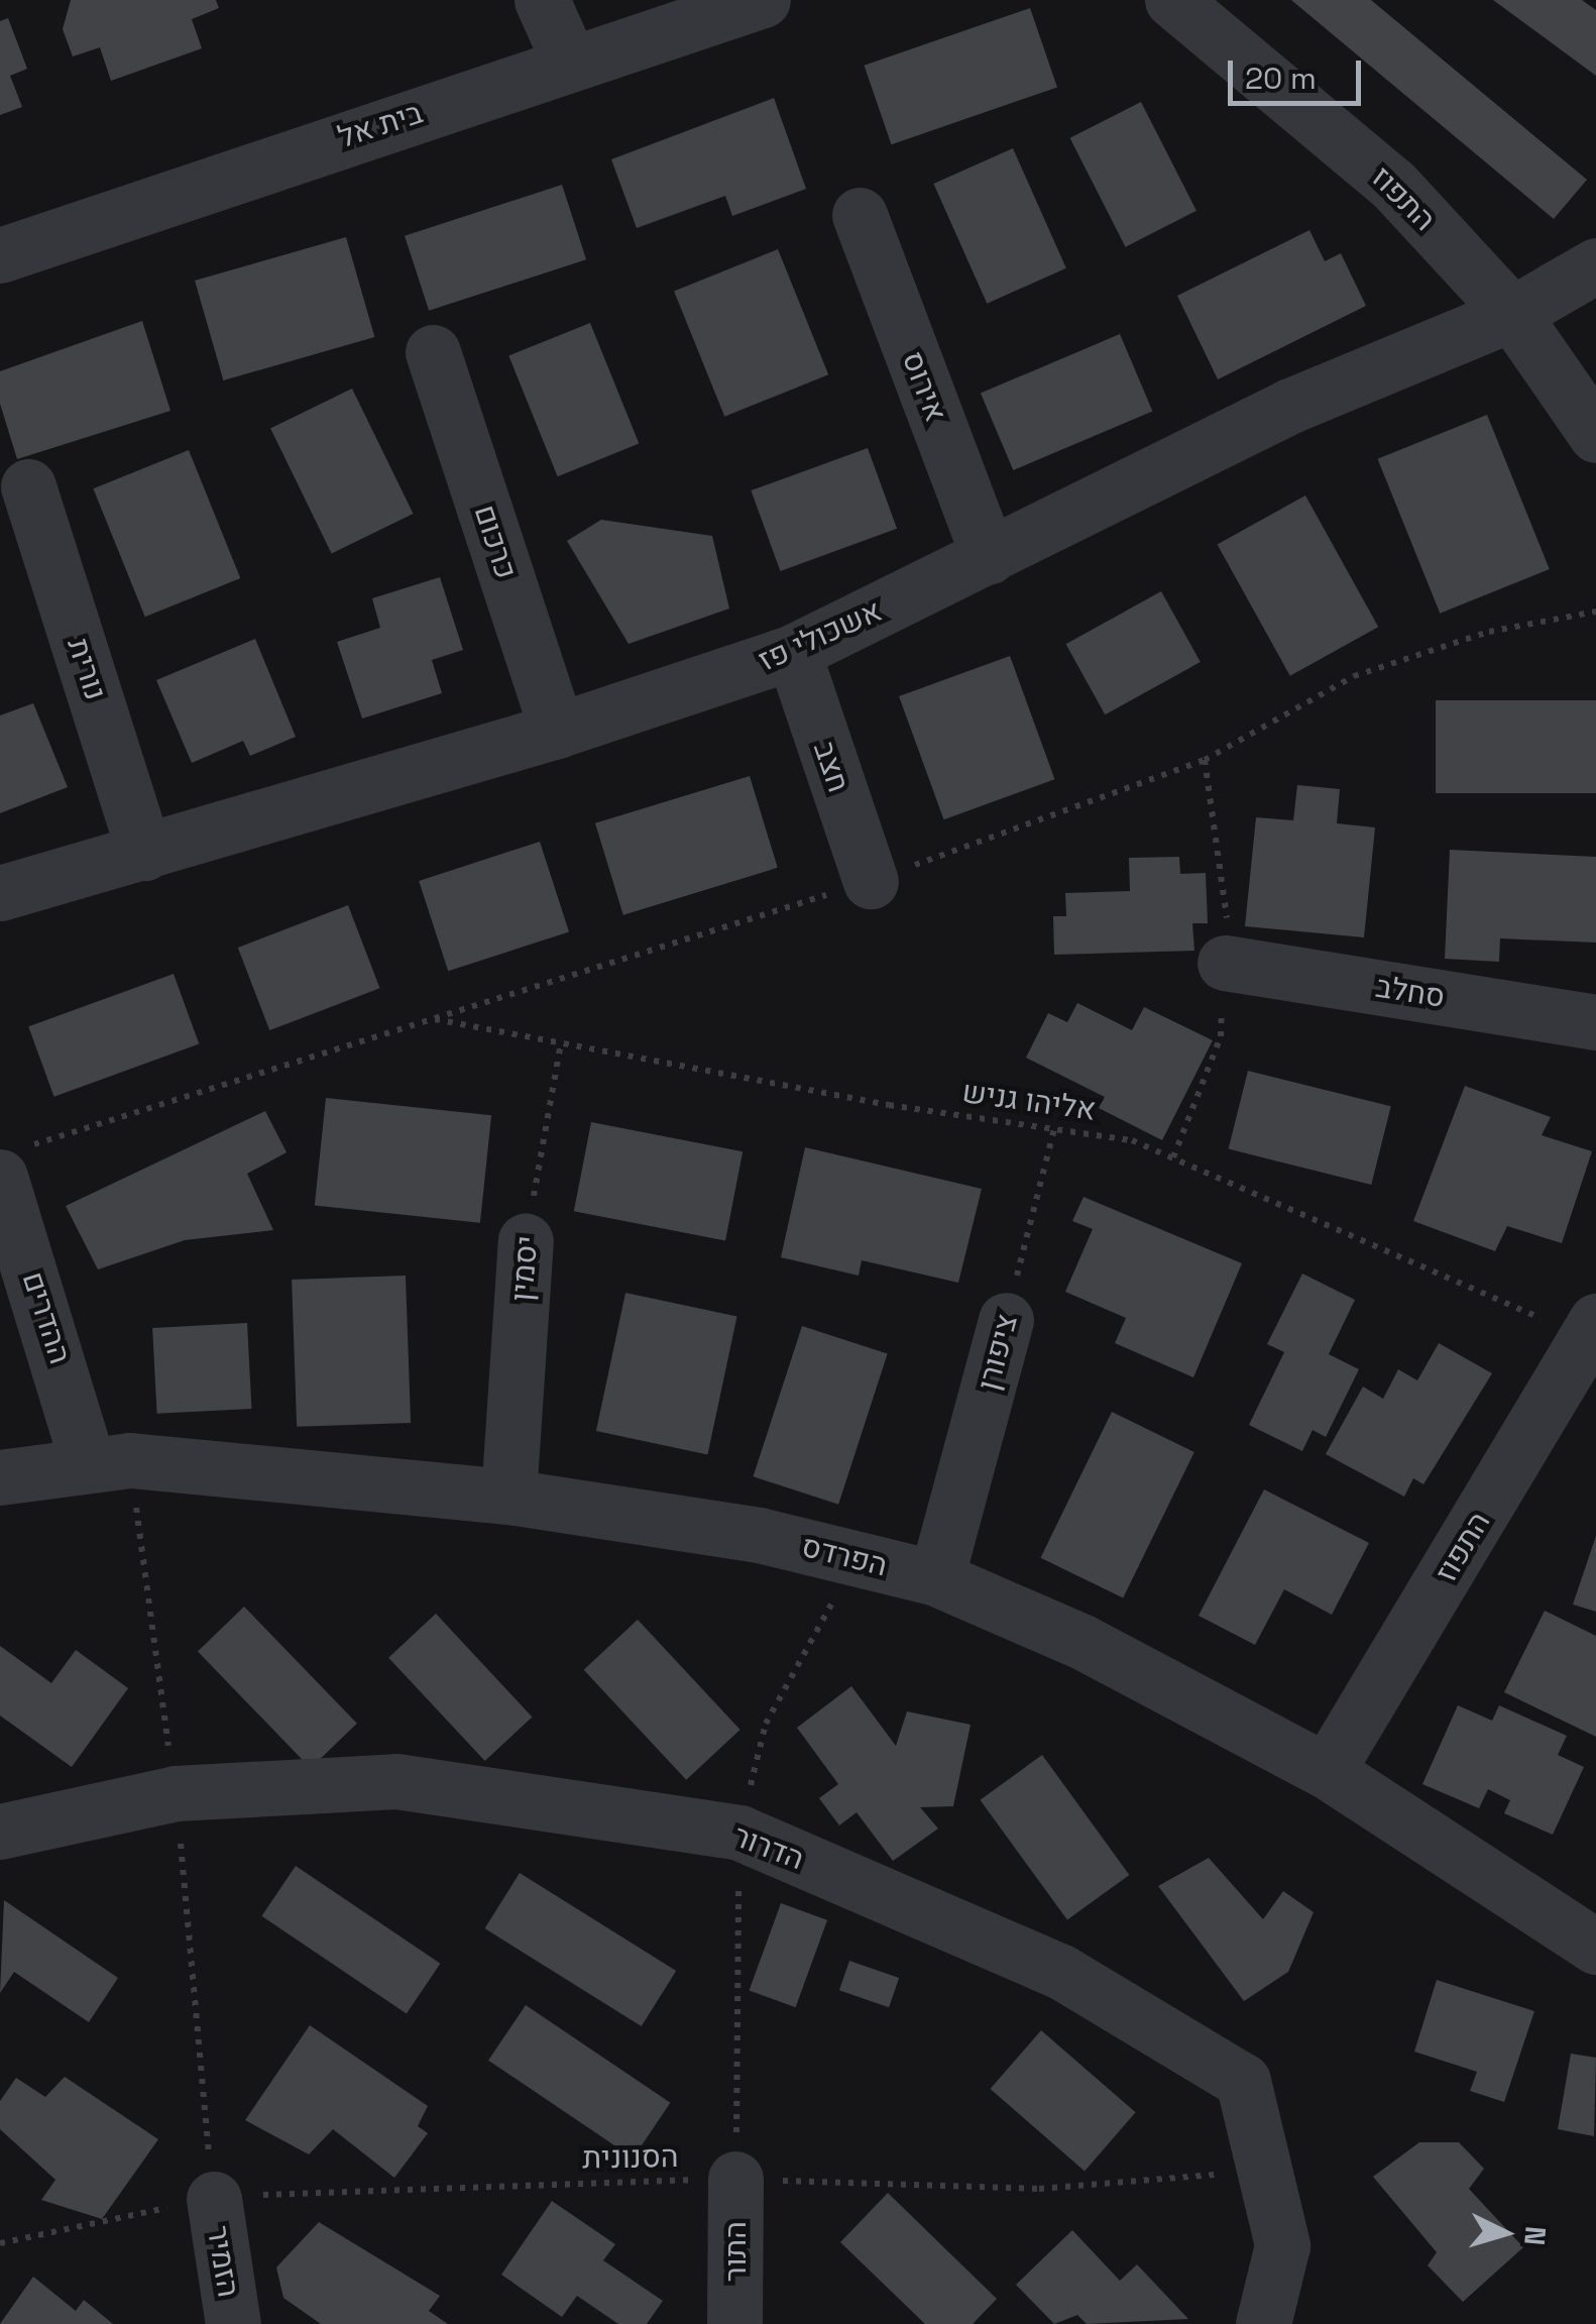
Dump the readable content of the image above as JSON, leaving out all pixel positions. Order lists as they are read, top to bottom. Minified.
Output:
{"streets":{"street":["בית אל","התפוז","אירוס","כרכום","אשכולי פז","נורית","חצב","סחלב","יסמין","ההדרים","ציפורן","הפרדס","הדרור","התור","הזמיר"],"path":["אליהו גניש","הסנונית"]},"crossings":[["התפוז","אשכולי פז"],["התפוז","אליהו גניש"],["התפוז","הפרדס"],["אירוס","אשכולי פז"],["כרכום","אשכולי פז"],["אשכולי פז","נורית"],["אשכולי פז","חצב"],["אליהו גניש","יסמין"],["אליהו גניש","ציפורן"],["יסמין","הפרדס"],["ההדרים","הפרדס"],["ציפורן","הפרדס"],["הדרור","הסנונית"],["הסנונית","התור"],["הסנונית","הזמיר"]],"scale_bar":"20 m","north":"right"}
